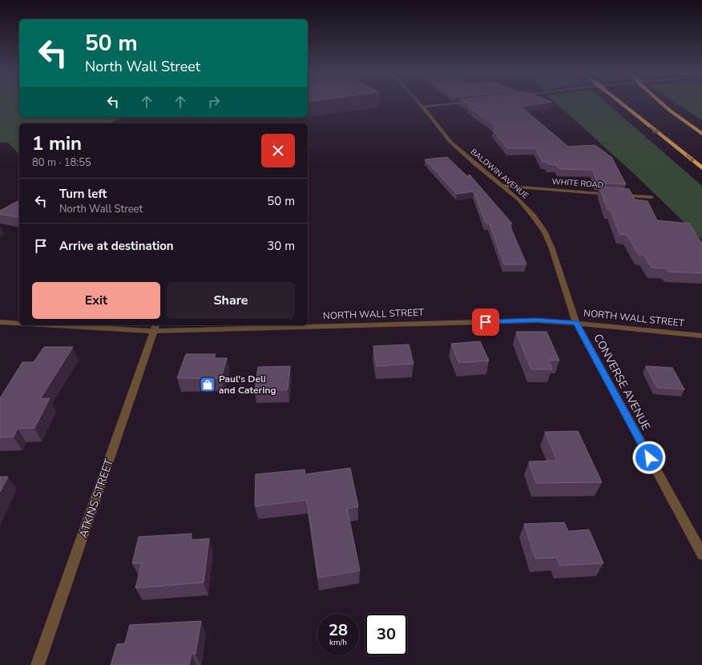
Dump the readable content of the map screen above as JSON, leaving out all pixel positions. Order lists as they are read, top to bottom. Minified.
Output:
{"streets":{"street":["BALDWIN AVENUE","WHITE ROAD","NORTH WALL STREET","CONVERSE AVENUE","ATKINS STREET"]},"crossings":[["BALDWIN AVENUE","WHITE ROAD"],["BALDWIN AVENUE","NORTH WALL STREET"],["BALDWIN AVENUE","CONVERSE AVENUE"],["NORTH WALL STREET","CONVERSE AVENUE"],["NORTH WALL STREET","ATKINS STREET"]],"places":{"shop":["Paul's Deli and Catering"]},"page":{"turn":["50 m","North Wall Street"],"heading":["1 min","80 m · 18:55"],"list":[{"name":"Turn left","note":"North Wall Street","value":"50 m"},{"name":"Arrive at destination","value":"30 m"}],"buttons":["Exit","Share"],"speed":"28 km/h","limit":"30"}}
